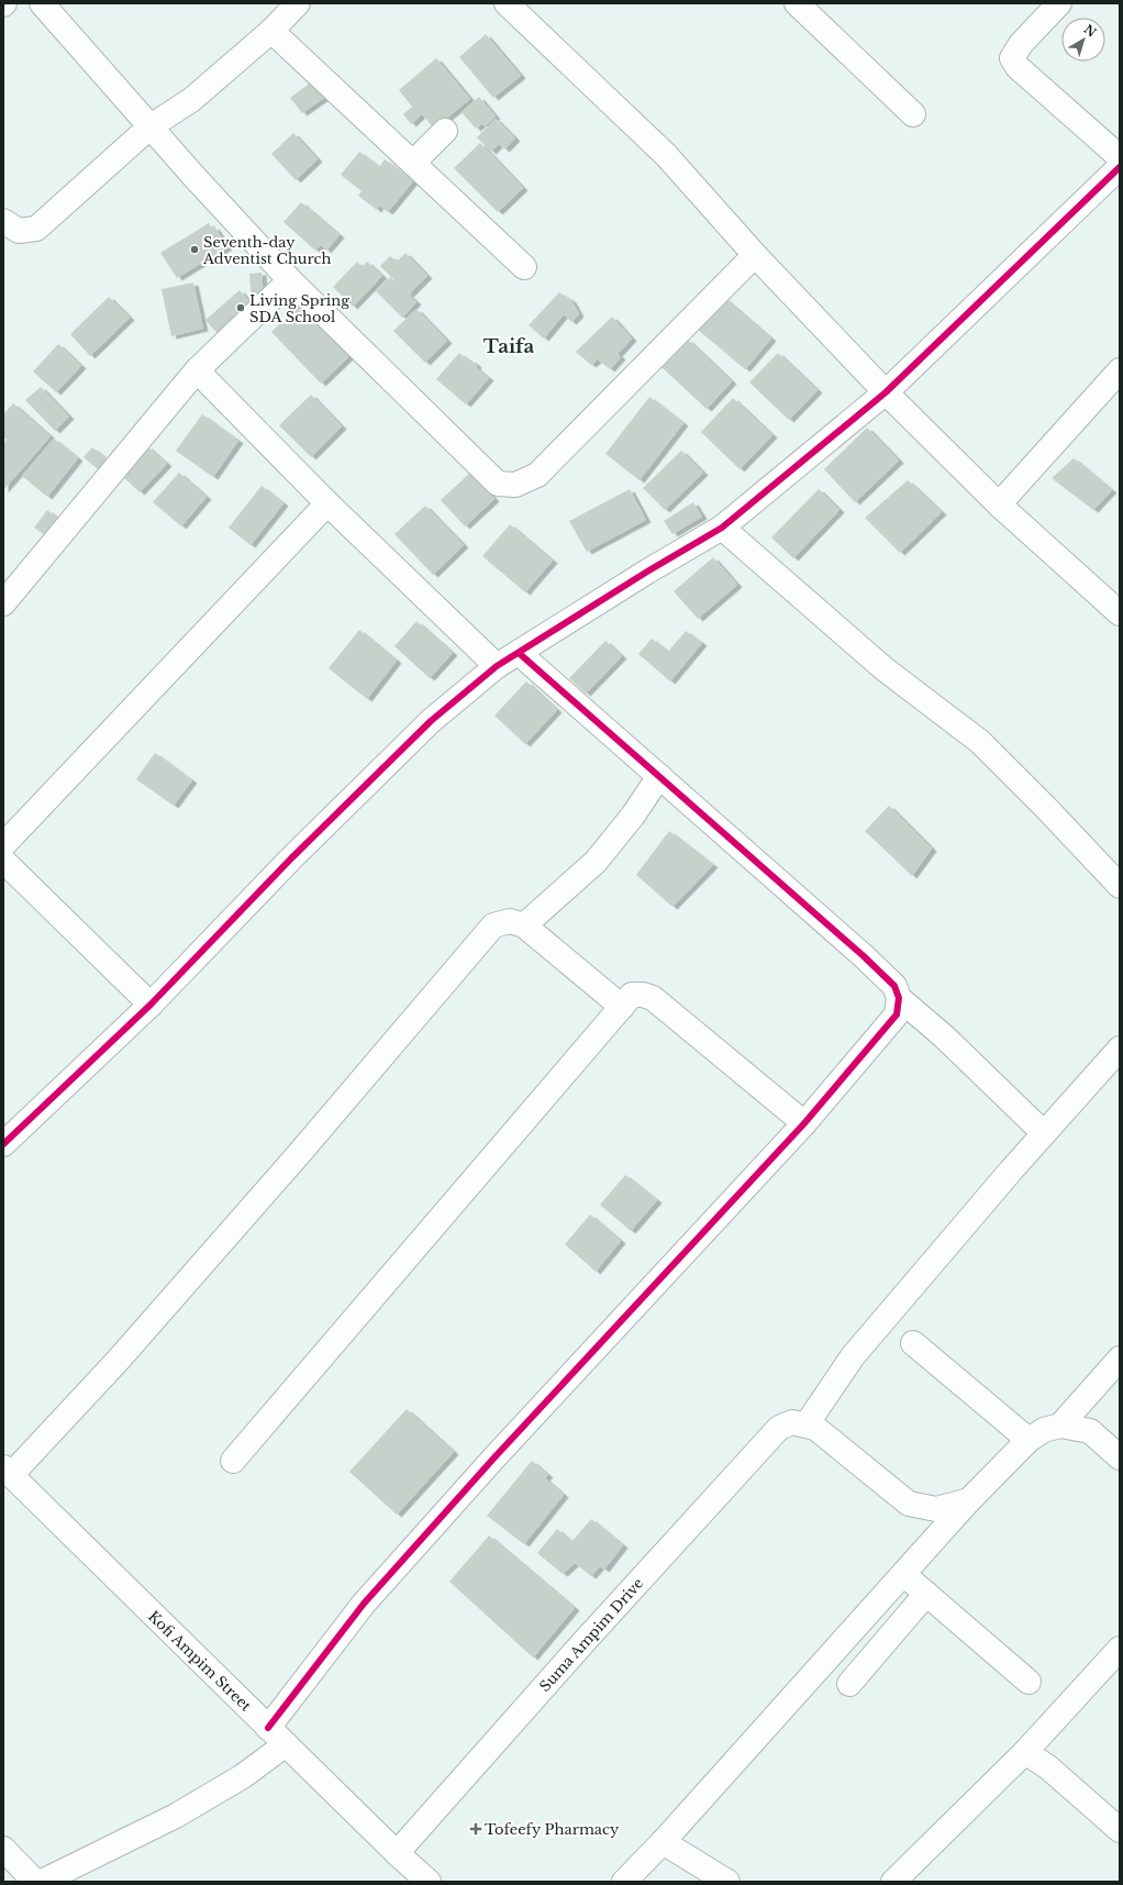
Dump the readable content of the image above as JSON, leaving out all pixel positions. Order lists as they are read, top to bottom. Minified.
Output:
{"streets":{"street":["Suma Ampim Drive","Kofi Ampim Street"]},"crossings":[["Suma Ampim Drive","Kofi Ampim Street"]],"districts":["Taifa"],"places":{"other":["Seventh-day Adventist Church","Living Spring SDA School"],"health":["Tofeefy Pharmacy"]},"north":"top right"}
